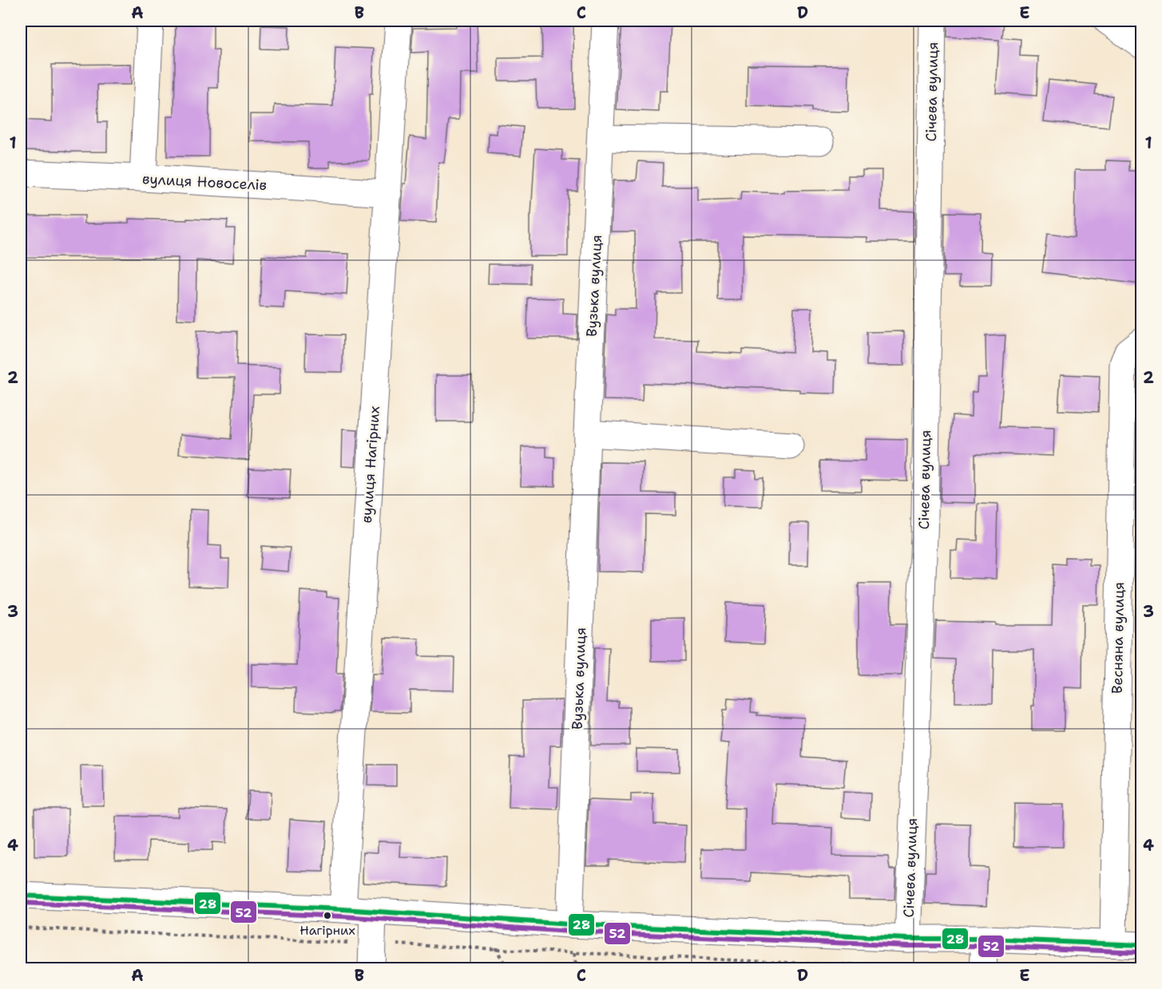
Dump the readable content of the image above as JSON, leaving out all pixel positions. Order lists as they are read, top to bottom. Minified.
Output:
{"streets":{"street":["Січева вулиця","вулиця Новоселів","Вузька вулиця","вулиця Нагірних","Весняна вулиця"]},"crossings":[["вулиця Новоселів","вулиця Нагірних"]],"places":["Нагірних"],"lines":["transit line 28","transit line 52"],"grid":{"columns":["A","B","C","D","E"],"rows":["1","2","3","4"]}}
